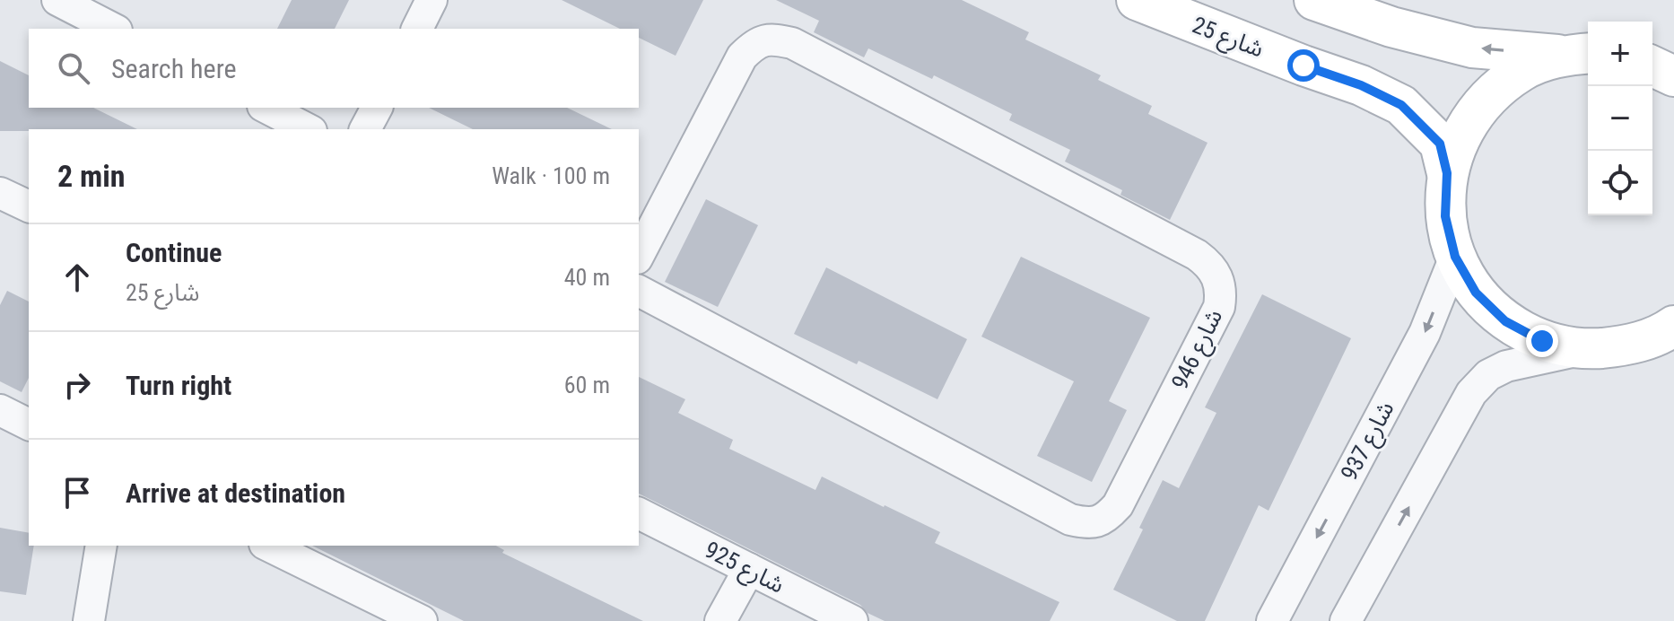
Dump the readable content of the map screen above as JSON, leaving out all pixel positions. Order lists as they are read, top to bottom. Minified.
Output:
{"streets":{"street":["شارع 25","شارع 946","شارع 937","شارع 925"]},"page":{"map_buttons":["+","−"],"search":"Search here","heading":["2 min","Walk · 100 m"],"list":[["Continue","شارع 25","40 m"],["Turn right","60 m"],"Arrive at destination"]}}
